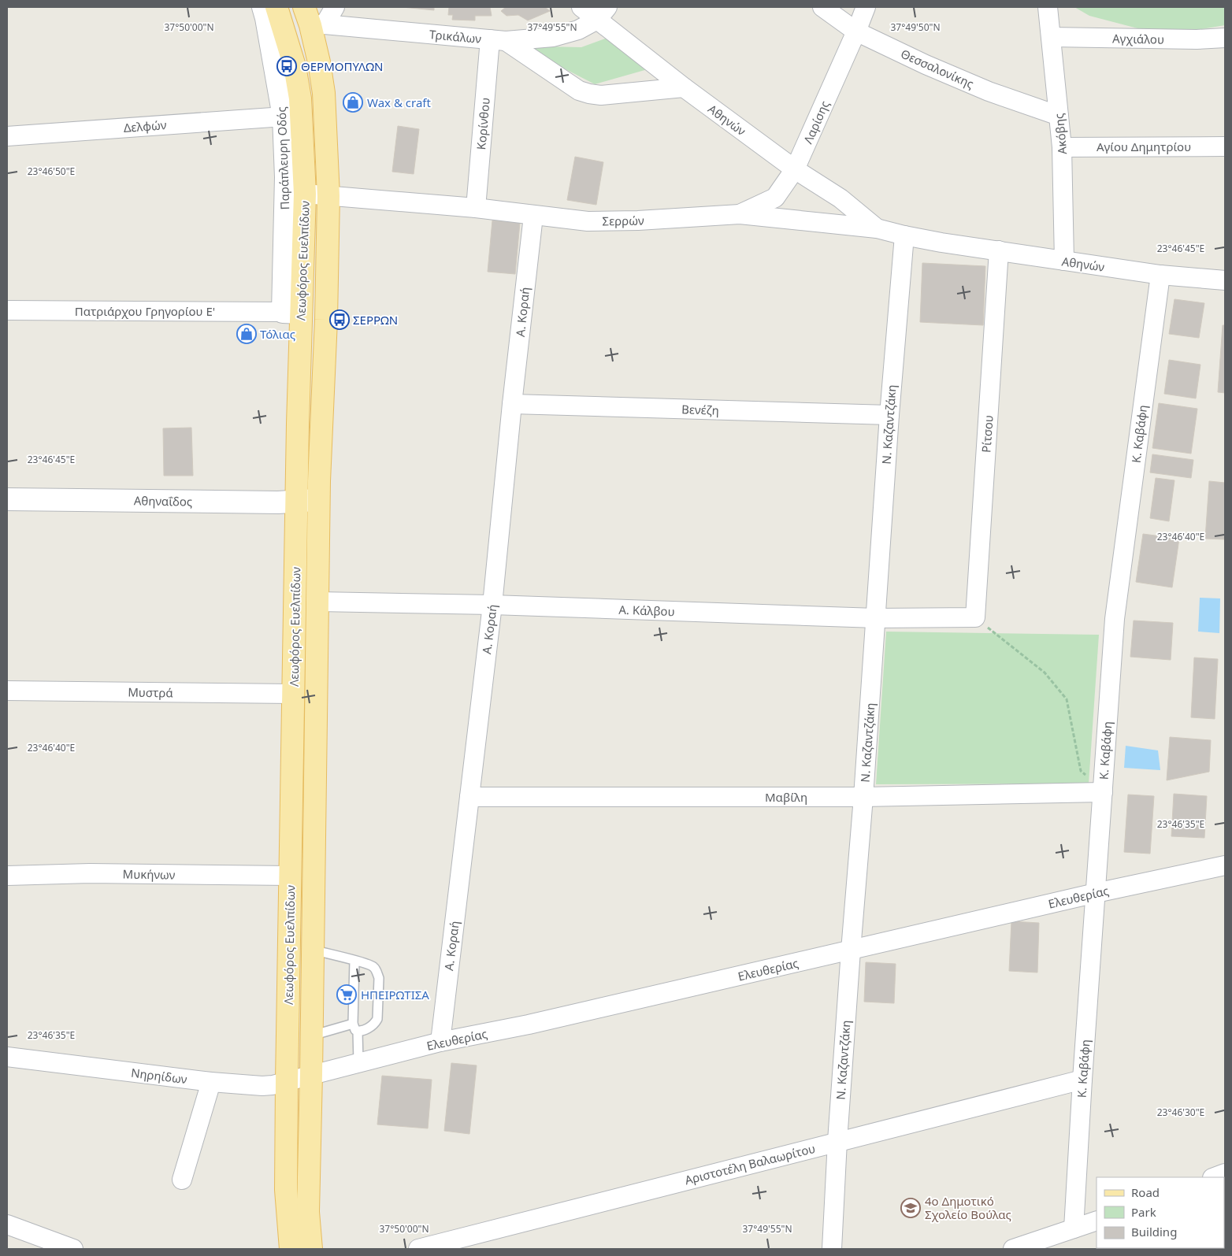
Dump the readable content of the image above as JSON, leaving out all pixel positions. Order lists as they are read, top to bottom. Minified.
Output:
{"streets":{"main road":["Λεωφόρος Ευελπίδων"],"street":["Τρικάλων","Αγχιάλου","Θεσσαλονίκης","Αθηνών","Λαρίσης","Κορίνθου","Δελφών","Ακόβης","Αγίου Δημητρίου","Παράπλευρη Οδός","Σερρών","Πατριάρχου Γρηγορίου Ε'","Α. Κοραή","Βενέζη","Ν. Καζαντζάκη","Ρίτσου","Κ. Καβάφη","Αθηναΐδος","A. Κάλβου","Μυστρά","Μαβίλη","Μυκήνων","Ελευθερίας","Νηρηίδων","Αριστοτέλη Βαλαωρίτου"]},"crossings":[["Τρικάλων","Αθηνών"],["Τρικάλων","Κορίνθου"],["Τρικάλων","Λεωφόρος Ευελπίδων"],["Αγχιάλου","Ακόβης"],["Θεσσαλονίκης","Λαρίσης"],["Θεσσαλονίκης","Ακόβης"],["Αθηνών","Λαρίσης"],["Αθηνών","Ακόβης"],["Αθηνών","Σερρών"],["Αθηνών","Ρίτσου"],["Αθηνών","Κ. Καβάφη"],["Λαρίσης","Σερρών"],["Κορίνθου","Σερρών"],["Δελφών","Παράπλευρη Οδός"],["Ακόβης","Αγίου Δημητρίου"],["Παράπλευρη Οδός","Λεωφόρος Ευελπίδων"],["Παράπλευρη Οδός","Πατριάρχου Γρηγορίου Ε'"],["Σερρών","Λεωφόρος Ευελπίδων"],["Σερρών","Α. Κοραή"],["Σερρών","Ν. Καζαντζάκη"],["Λεωφόρος Ευελπίδων","Πατριάρχου Γρηγορίου Ε'"],["Λεωφόρος Ευελπίδων","Αθηναΐδος"],["Λεωφόρος Ευελπίδων","A. Κάλβου"],["Λεωφόρος Ευελπίδων","Μυστρά"],["Λεωφόρος Ευελπίδων","Μυκήνων"],["Λεωφόρος Ευελπίδων","Ελευθερίας"],["Λεωφόρος Ευελπίδων","Νηρηίδων"],["Α. Κοραή","Βενέζη"],["Α. Κοραή","A. Κάλβου"],["Α. Κοραή","Μαβίλη"],["Α. Κοραή","Ελευθερίας"],["Βενέζη","Ν. Καζαντζάκη"],["Ν. Καζαντζάκη","A. Κάλβου"],["Ν. Καζαντζάκη","Μαβίλη"],["Ν. Καζαντζάκη","Ελευθερίας"],["Ν. Καζαντζάκη","Αριστοτέλη Βαλαωρίτου"],["Ρίτσου","A. Κάλβου"],["Κ. Καβάφη","Μαβίλη"],["Κ. Καβάφη","Ελευθερίας"],["Κ. Καβάφη","Αριστοτέλη Βαλαωρίτου"],["Ελευθερίας","Νηρηίδων"]],"places":{"bus stop":["ΘΕΡΜΟΠΥΛΩΝ","ΣΕΡΡΩΝ"],"shop":["Wax & craft","Τόλιας"],"supermarket":["ΗΠΕΙΡΩΤΙΣΑ"],"school or university":["4ο Δημοτικό Σχολείο Βούλας"]},"legend":["Road","Park","Building"],"coordinates":["37°50'00\"N","37°49'55\"N","37°49'50\"N","23°46'50\"E","23°46'45\"E","23°46'40\"E","23°46'35\"E","23°46'30\"E"]}
